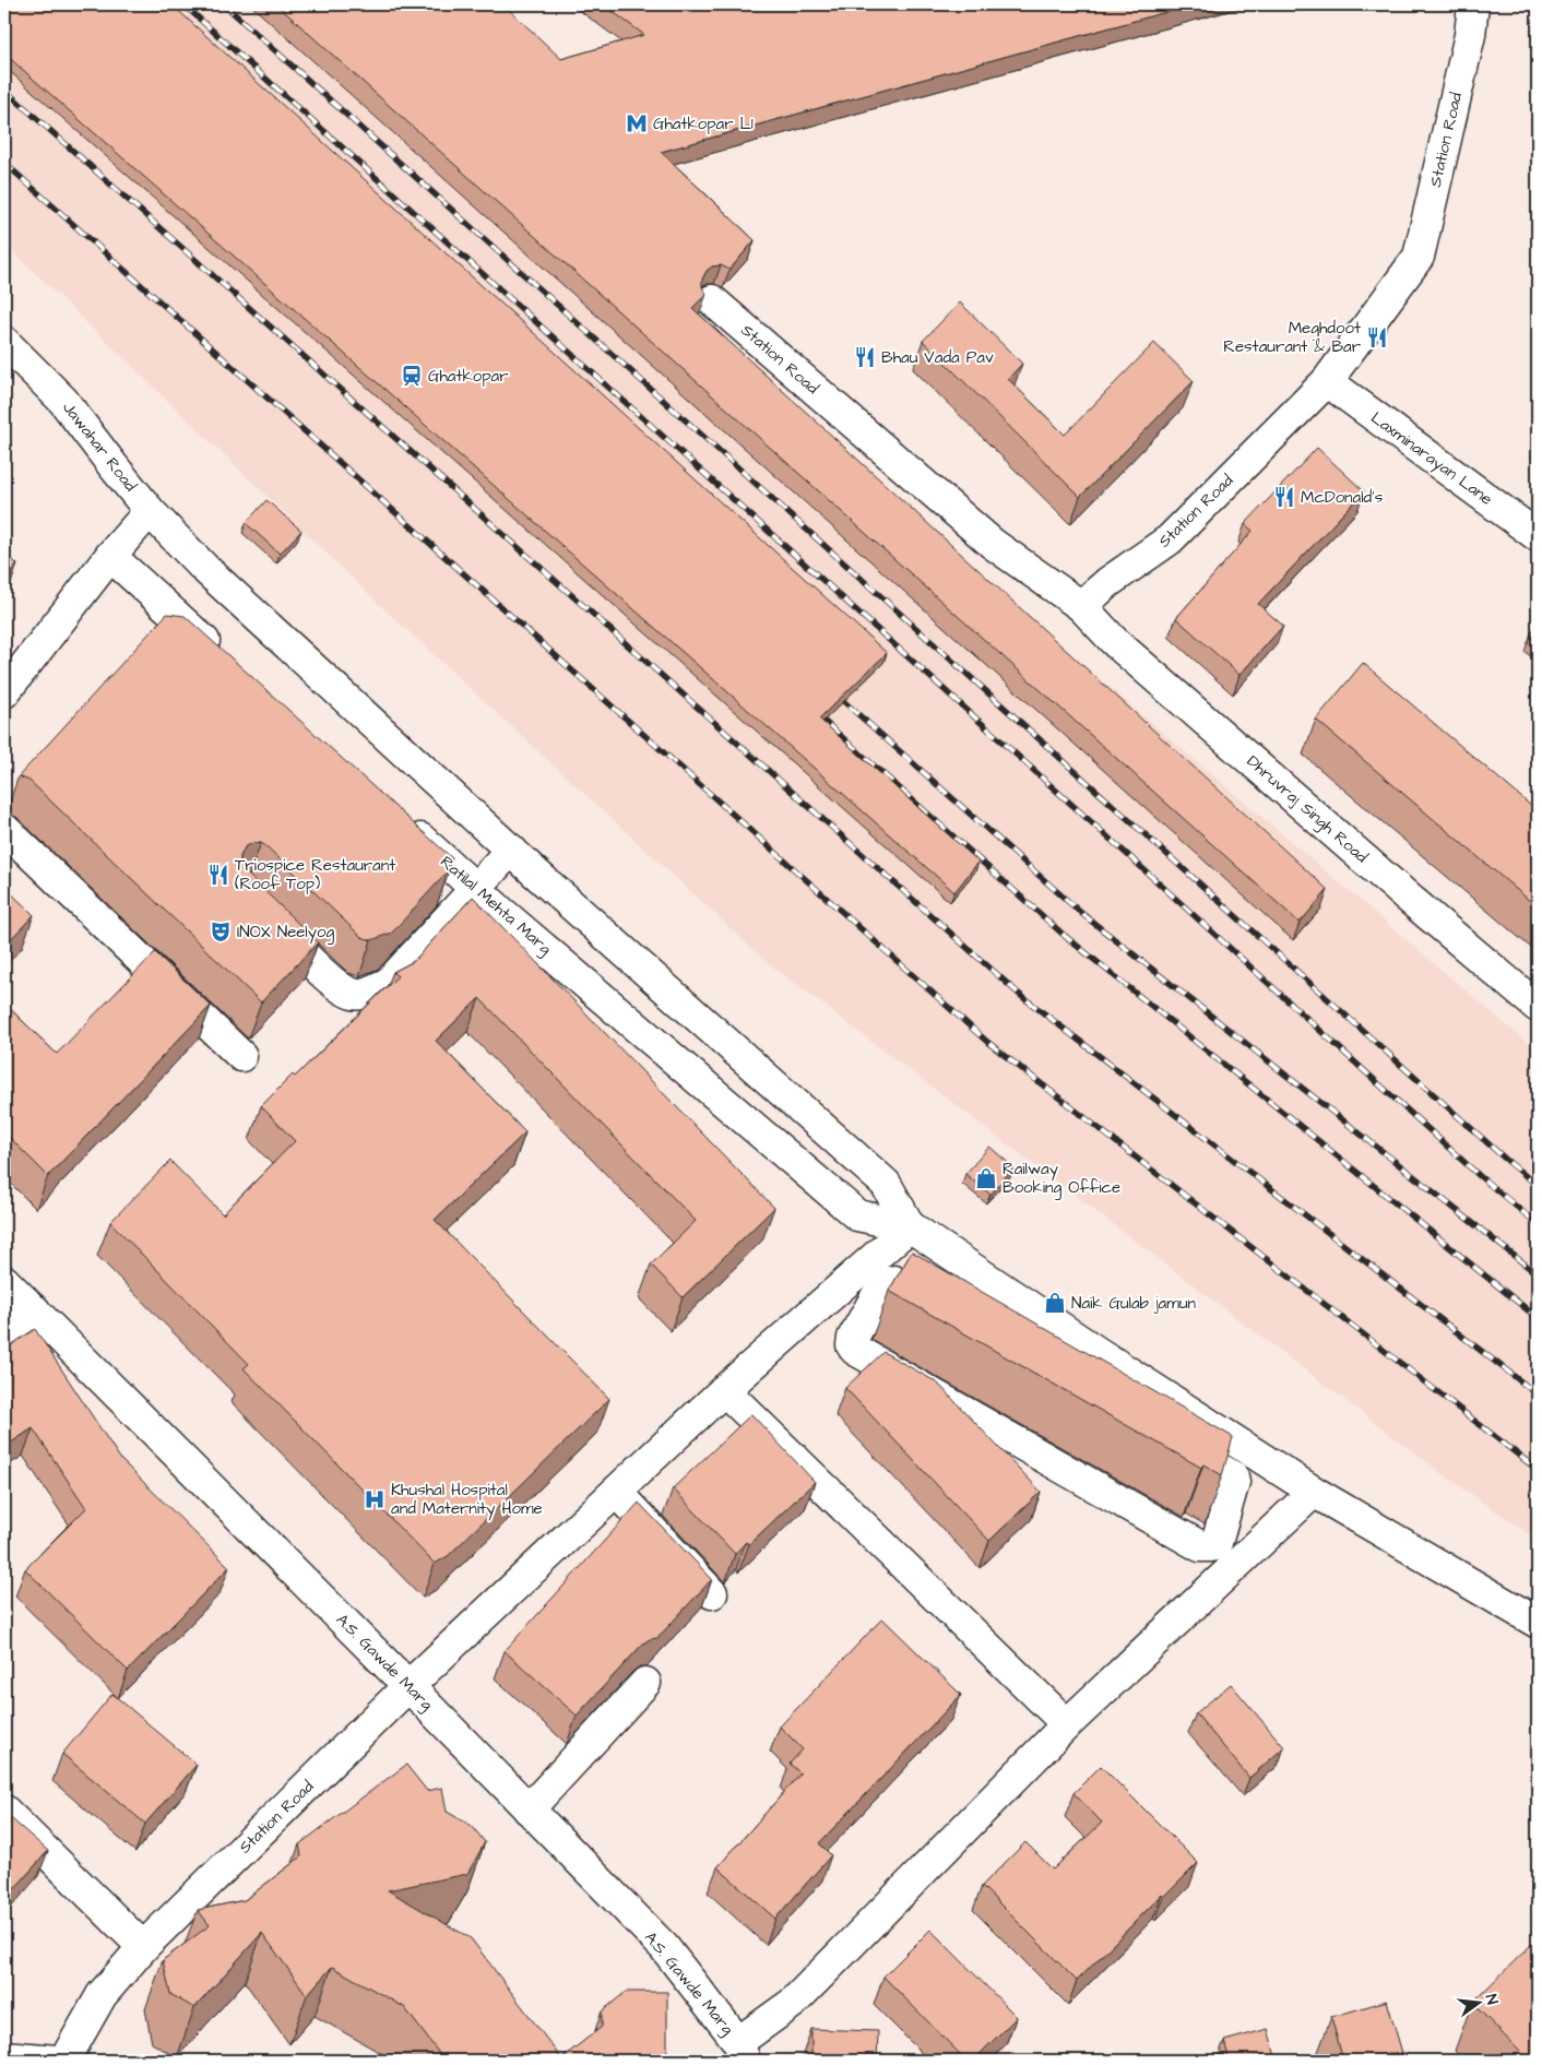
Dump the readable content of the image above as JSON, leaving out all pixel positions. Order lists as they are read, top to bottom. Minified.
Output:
{"streets":{"street":["Station Road","Jawahar Road","Laxminarayan Lane","Dhruvraj Singh Road","Ratilal Mehta Marg","A.S. Gawde Marg"]},"crossings":[["Station Road","Jawahar Road"],["Station Road","Laxminarayan Lane"],["Station Road","Dhruvraj Singh Road"],["Station Road","Ratilal Mehta Marg"],["Station Road","A.S. Gawde Marg"],["Jawahar Road","Ratilal Mehta Marg"]],"places":{"metro station":["Ghatkopar L1"],"restaurant":["Meghdoot Restaurant & Bar","Bhau Vada Pav","McDonald's","Triospice Restaurant (Roof Top)"],"station":["Ghatkopar"],"theatre":["INOX Neelyog"],"shop":["Railway Booking Office","Naik Gulab jamun"],"hospital":["Khushal Hospital and Maternity Home"]},"north":"right"}
